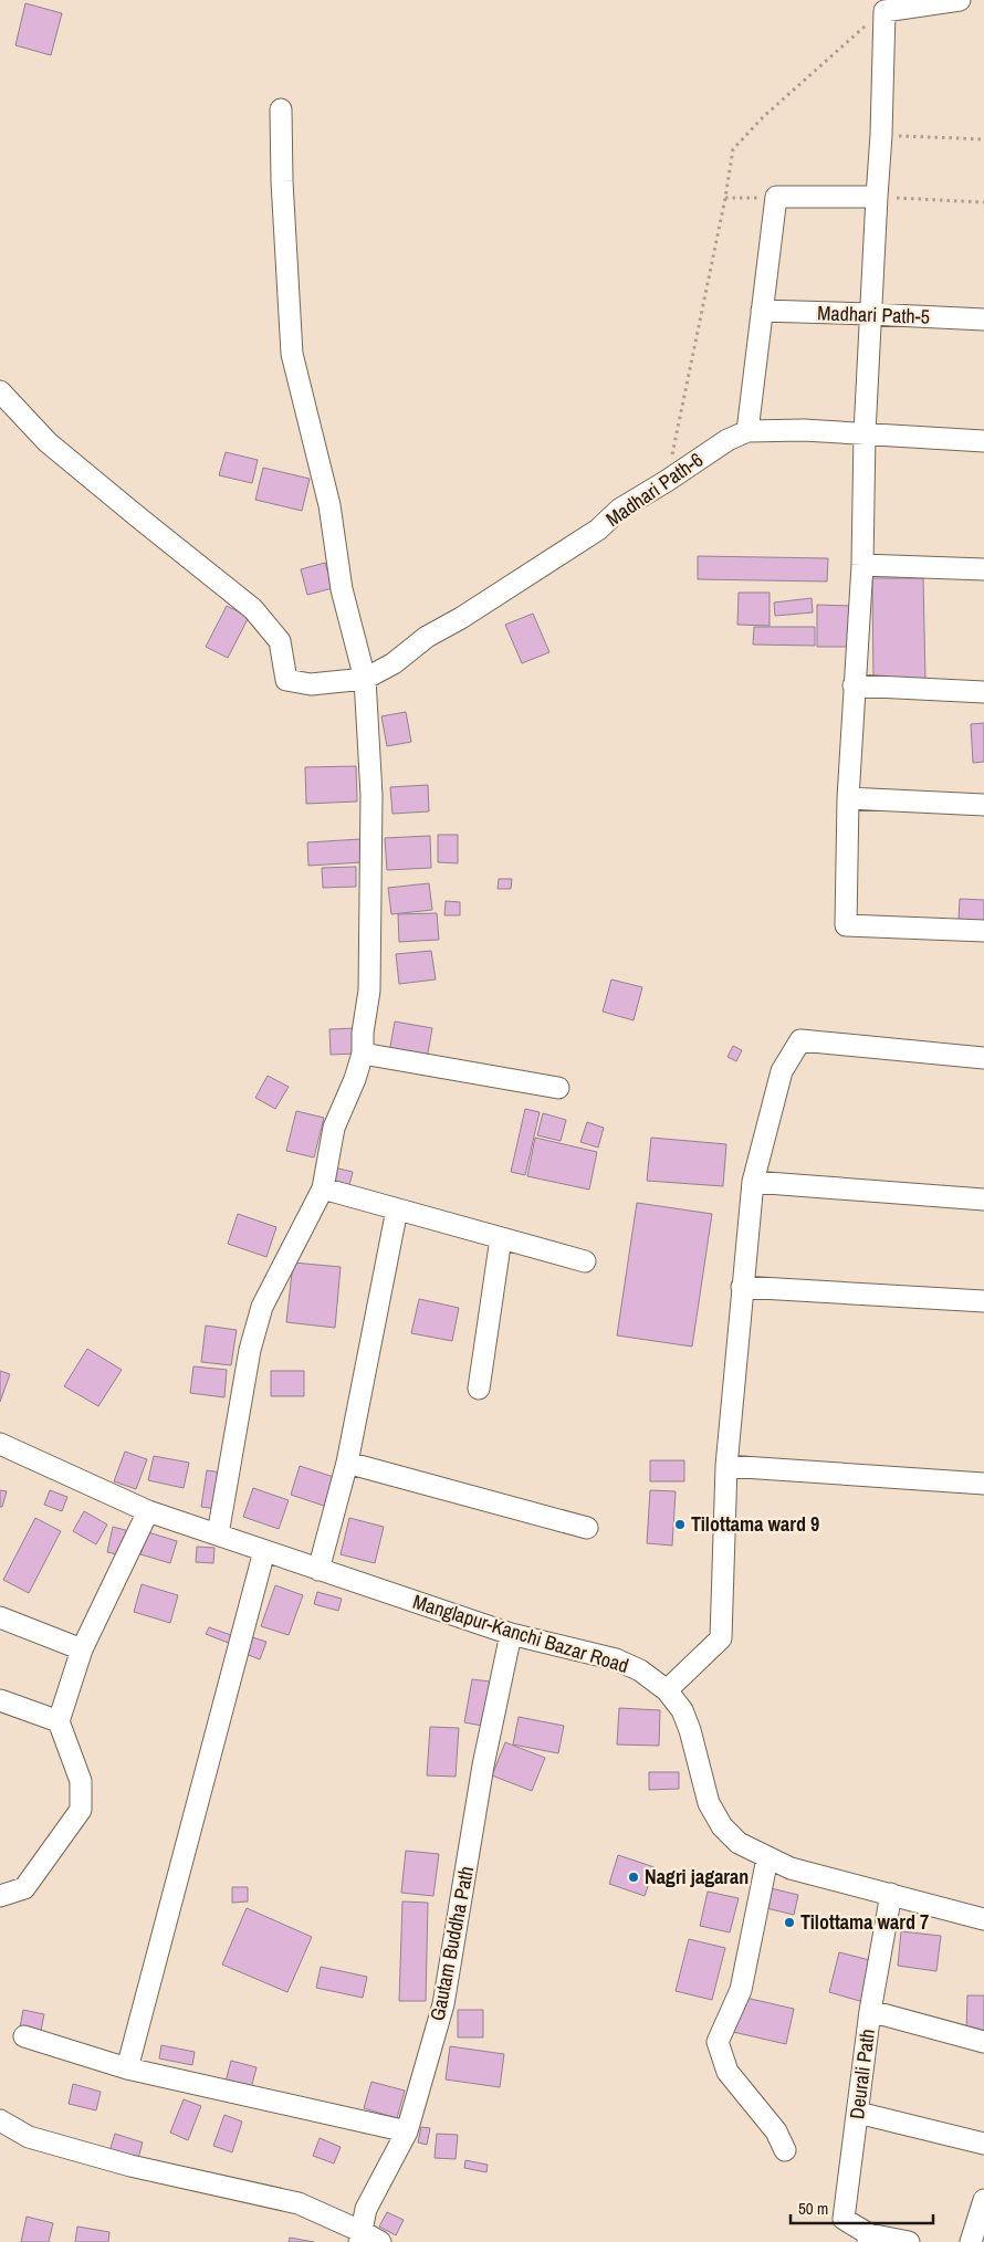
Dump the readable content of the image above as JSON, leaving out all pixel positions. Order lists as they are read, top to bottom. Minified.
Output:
{"streets":{"street":["Madhari Path-5","Madhari Path-6","Manglapur-Kanchi Bazar Road","Gautam Buddha Path","Deurali Path"]},"crossings":[["Manglapur-Kanchi Bazar Road","Gautam Buddha Path"],["Manglapur-Kanchi Bazar Road","Deurali Path"]],"places":["Tilottama ward 9","Nagri jagaran","Tilottama ward 7"],"scale_bar":"50 m"}
